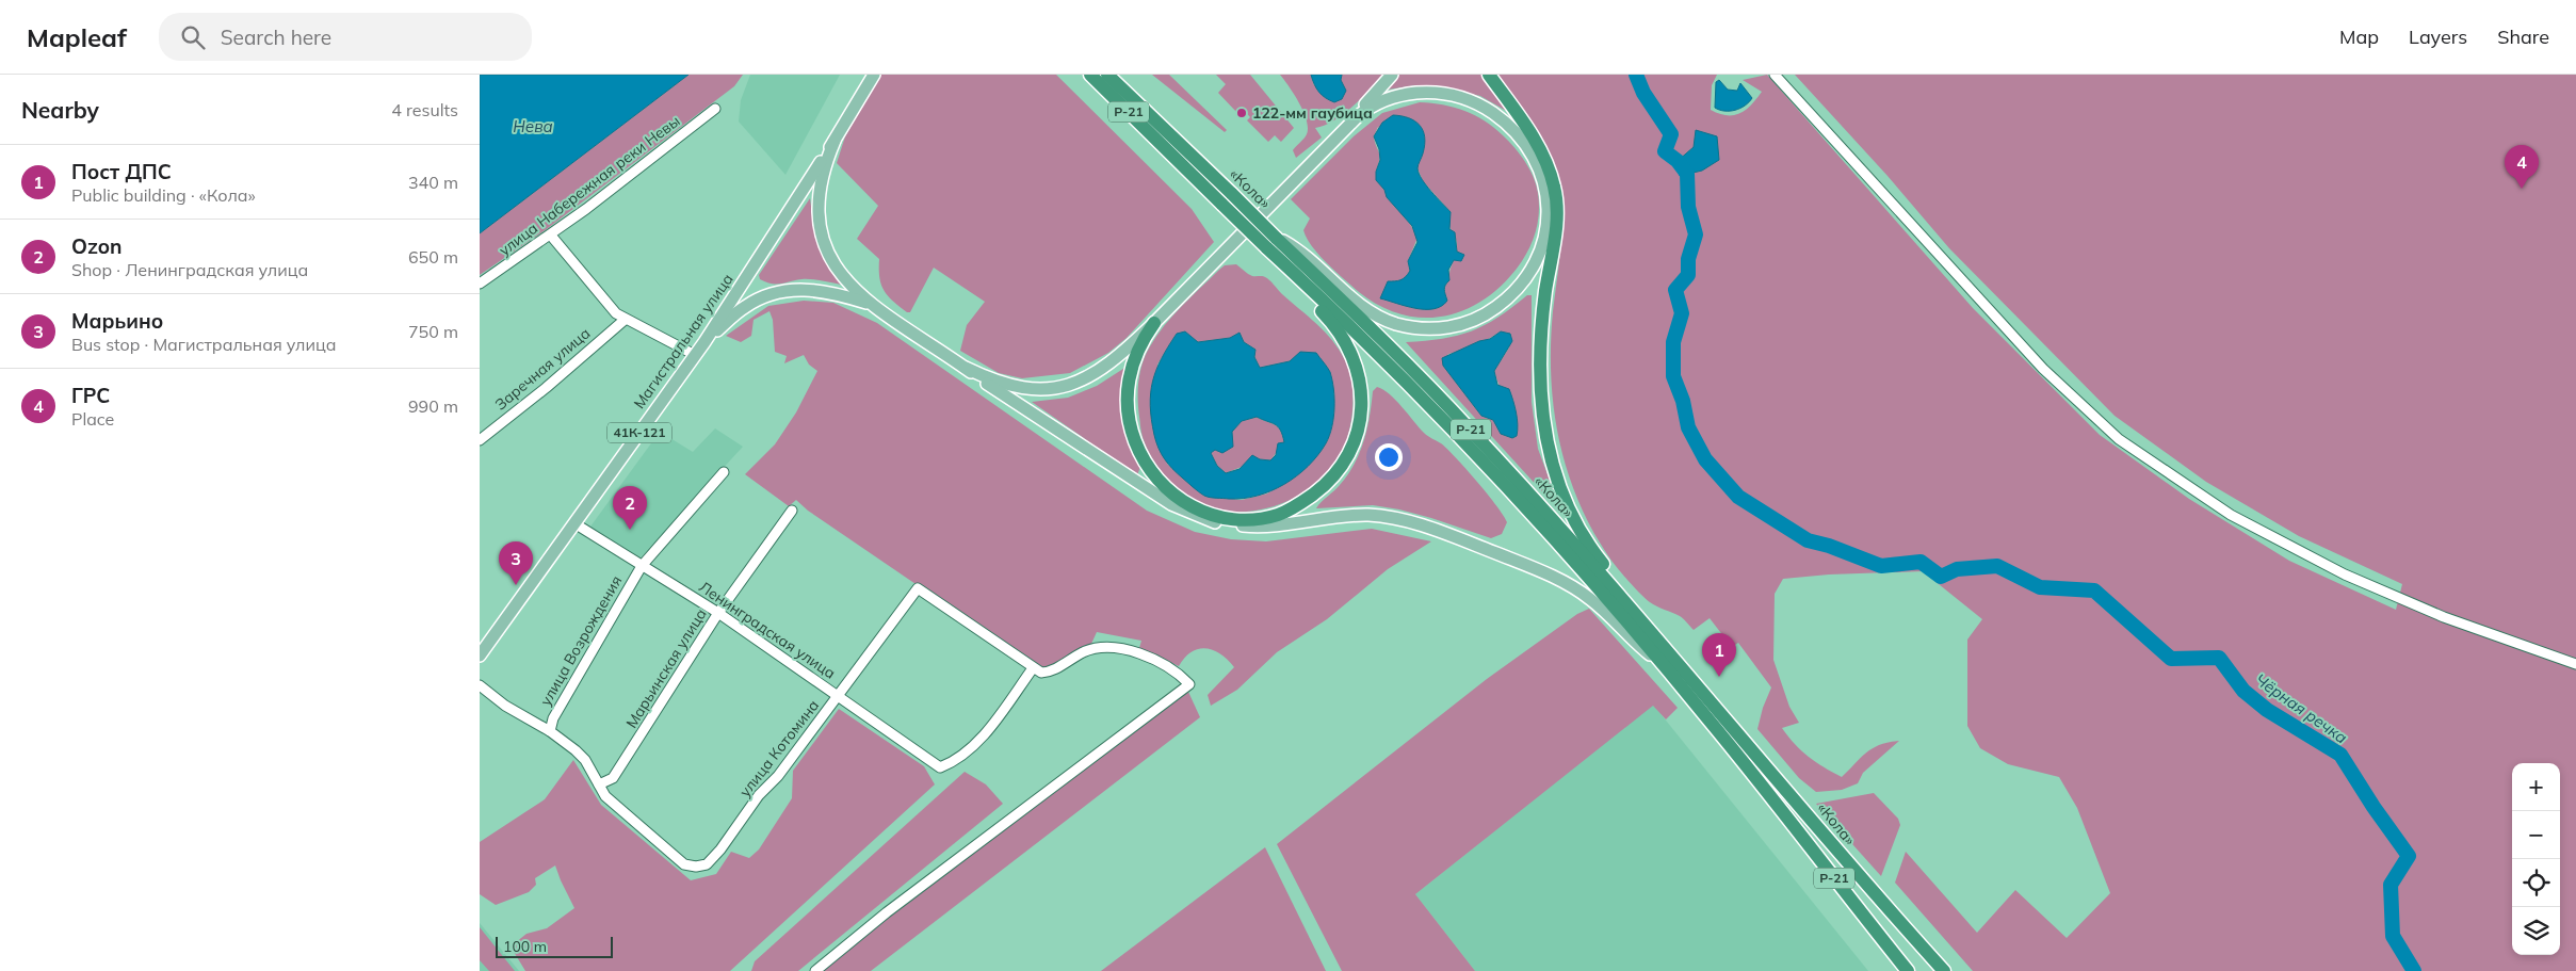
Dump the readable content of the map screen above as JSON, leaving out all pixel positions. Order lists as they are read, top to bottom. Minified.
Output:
{"streets":{"highway":["Р-21","«Кола»"],"main road":["Магистральная улица","41К-121"],"street":["улица Набережная реки Невы","Заречная улица","Ленинградская улица","улица Возрождения","Марьинская улица","улица Котомина"]},"crossings":[["Магистральная улица","Ленинградская улица"],["Ленинградская улица","улица Возрождения"],["Ленинградская улица","Марьинская улица"],["Ленинградская улица","улица Котомина"],["Марьинская улица","улица Котомина"]],"water":["Нева","Чёрная речка"],"places":["122-мм гаубица"],"scale_bar":"100 m","page":{"header":"Mapleaf","search":"Search here","nav":["Map","Layers","Share"],"heading":["Nearby","4 results"],"list":[{"mark":"1","name":"Пост ДПС","note":"Public building · «Кола»","value":"340 m"},{"mark":"2","name":"Ozon","note":"Shop · Ленинградская улица","value":"650 m"},{"mark":"3","name":"Марьино","note":"Bus stop · Магистральная улица","value":"750 m"},{"mark":"4","name":"ГРС","note":"Place","value":"990 m"}],"pins":["4","2","3","1"],"map_buttons":["+","−"],"scale":"100 m"}}
